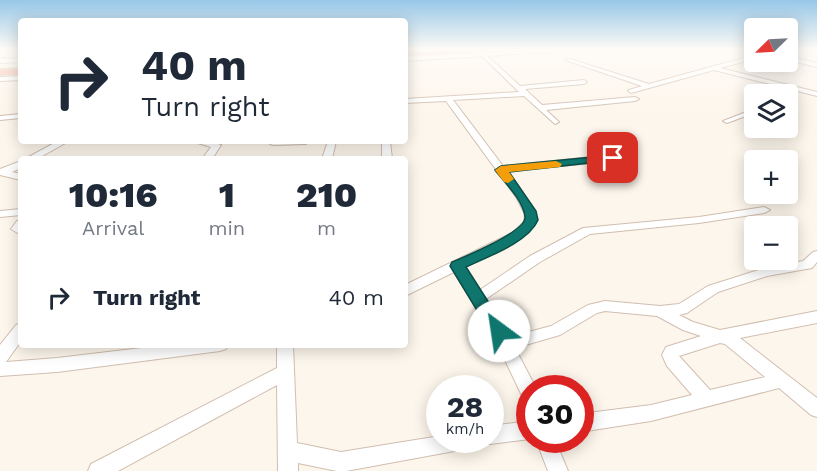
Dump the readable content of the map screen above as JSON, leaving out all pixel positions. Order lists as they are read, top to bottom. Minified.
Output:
{"north":"bottom left","page":{"map_buttons":["+","−"],"turn":["40 m","Turn right"],"eta":["10:16","Arrival","1","min","210","m"],"list":[{"name":"Turn right","value":"40 m"}],"speed":"28 km/h","limit":"30"}}
